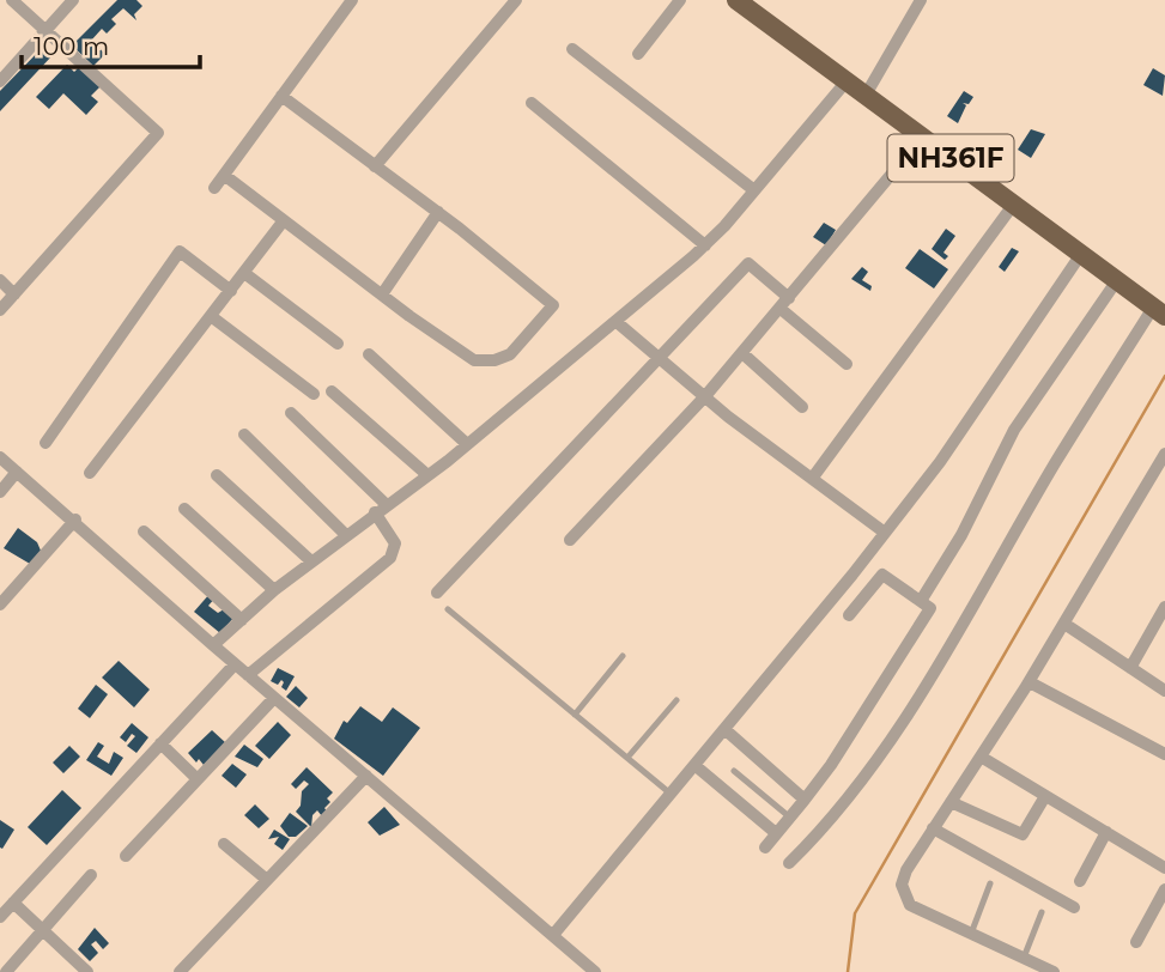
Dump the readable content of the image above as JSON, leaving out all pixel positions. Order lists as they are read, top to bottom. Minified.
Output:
{"streets":{"highway":["NH361F"]},"scale_bar":"100 m"}
